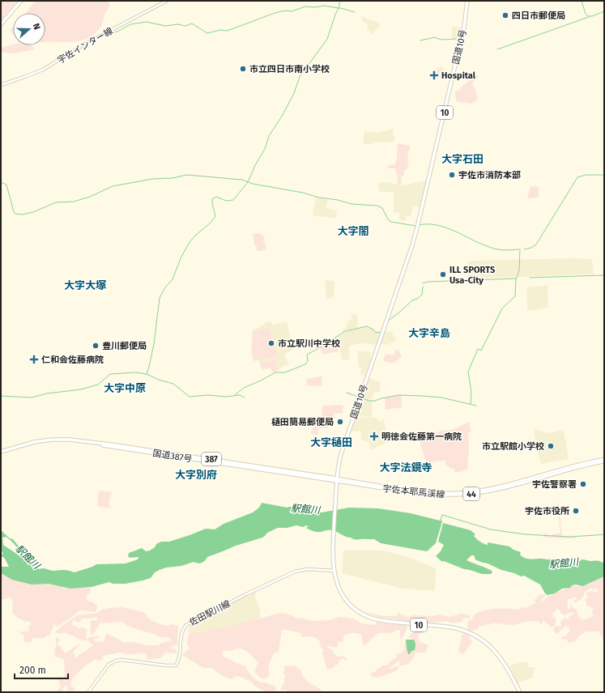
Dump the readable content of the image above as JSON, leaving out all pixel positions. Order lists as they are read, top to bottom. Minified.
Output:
{"streets":{"highway":["国道10号","10","国道387号","387"],"main road":["宇佐インター線","宇佐本耶馬渓線","44","佐田駅川線"]},"crossings":[["国道10号","国道387号"],["国道10号","宇佐本耶馬渓線"],["国道10号","佐田駅川線"],["国道387号","宇佐本耶馬渓線"]],"districts":["大字石田","大字閤","大字大塚","大字辛島","大字中原","大字樋田","大字法鏡寺","大字別府"],"water":["駅館川"],"places":{"other":["四日市郵便局","市立四日市南小学校","宇佐市消防本部","ILL SPORTS Usa-City","市立駅川中学校","豊川郵便局","樋田簡易郵便局","市立駅館小学校","宇佐警察署","宇佐市役所"],"health":["Hospital","仁和会佐藤病院","明徳会佐藤第一病院"]},"scale_bar":"200 m","north":"right"}
